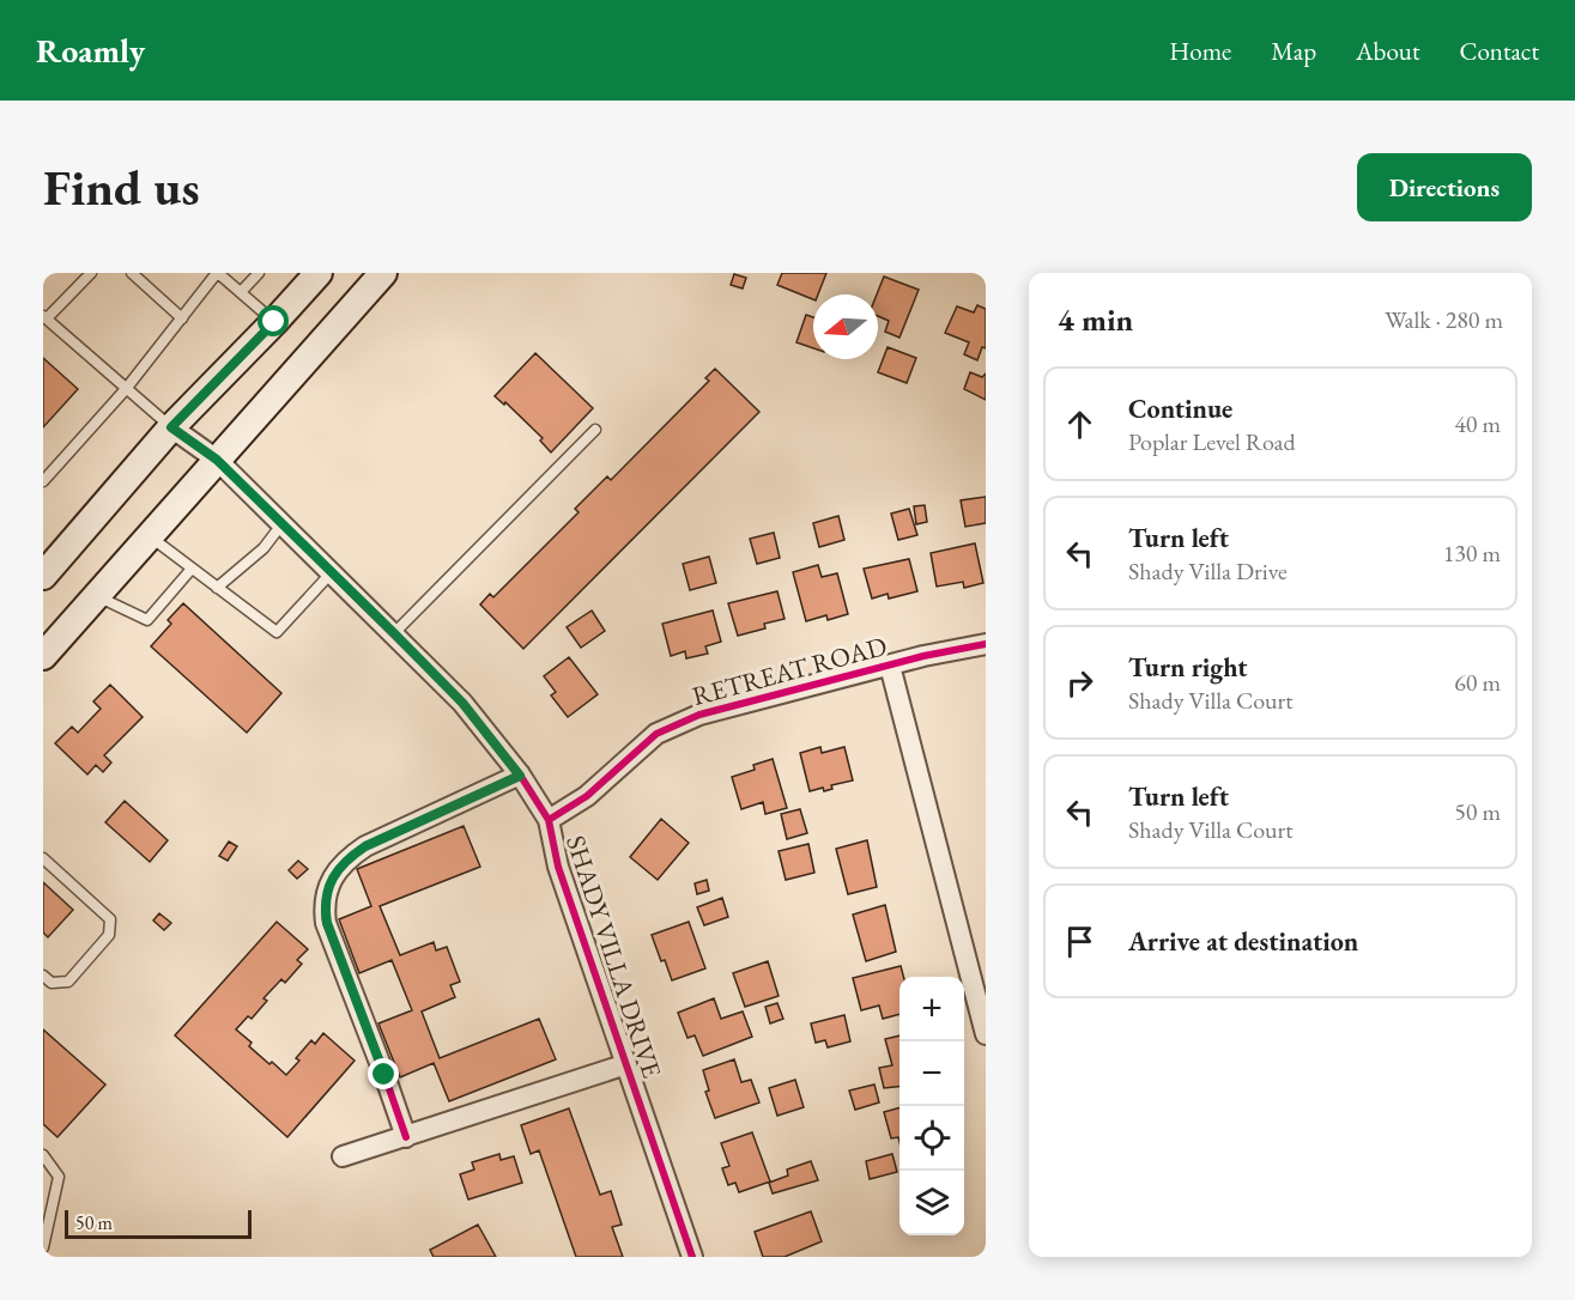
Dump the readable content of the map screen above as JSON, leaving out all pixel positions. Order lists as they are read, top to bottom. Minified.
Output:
{"streets":{"street":["RETREAT ROAD","SHADY VILLA DRIVE"]},"crossings":[["RETREAT ROAD","SHADY VILLA DRIVE"]],"scale_bar":"50 m","north":"left","page":{"header":"Roamly","nav":["Home","Map","About","Contact"],"buttons":"Directions","title":"Find us","heading":["4 min","Walk · 280 m"],"list":[["Continue","Poplar Level Road","40 m"],["Turn left","Shady Villa Drive","130 m"],["Turn right","Shady Villa Court","60 m"],["Turn left","Shady Villa Court","50 m"],"Arrive at destination"],"map_buttons":["+","−"],"scale":"50 m"}}
